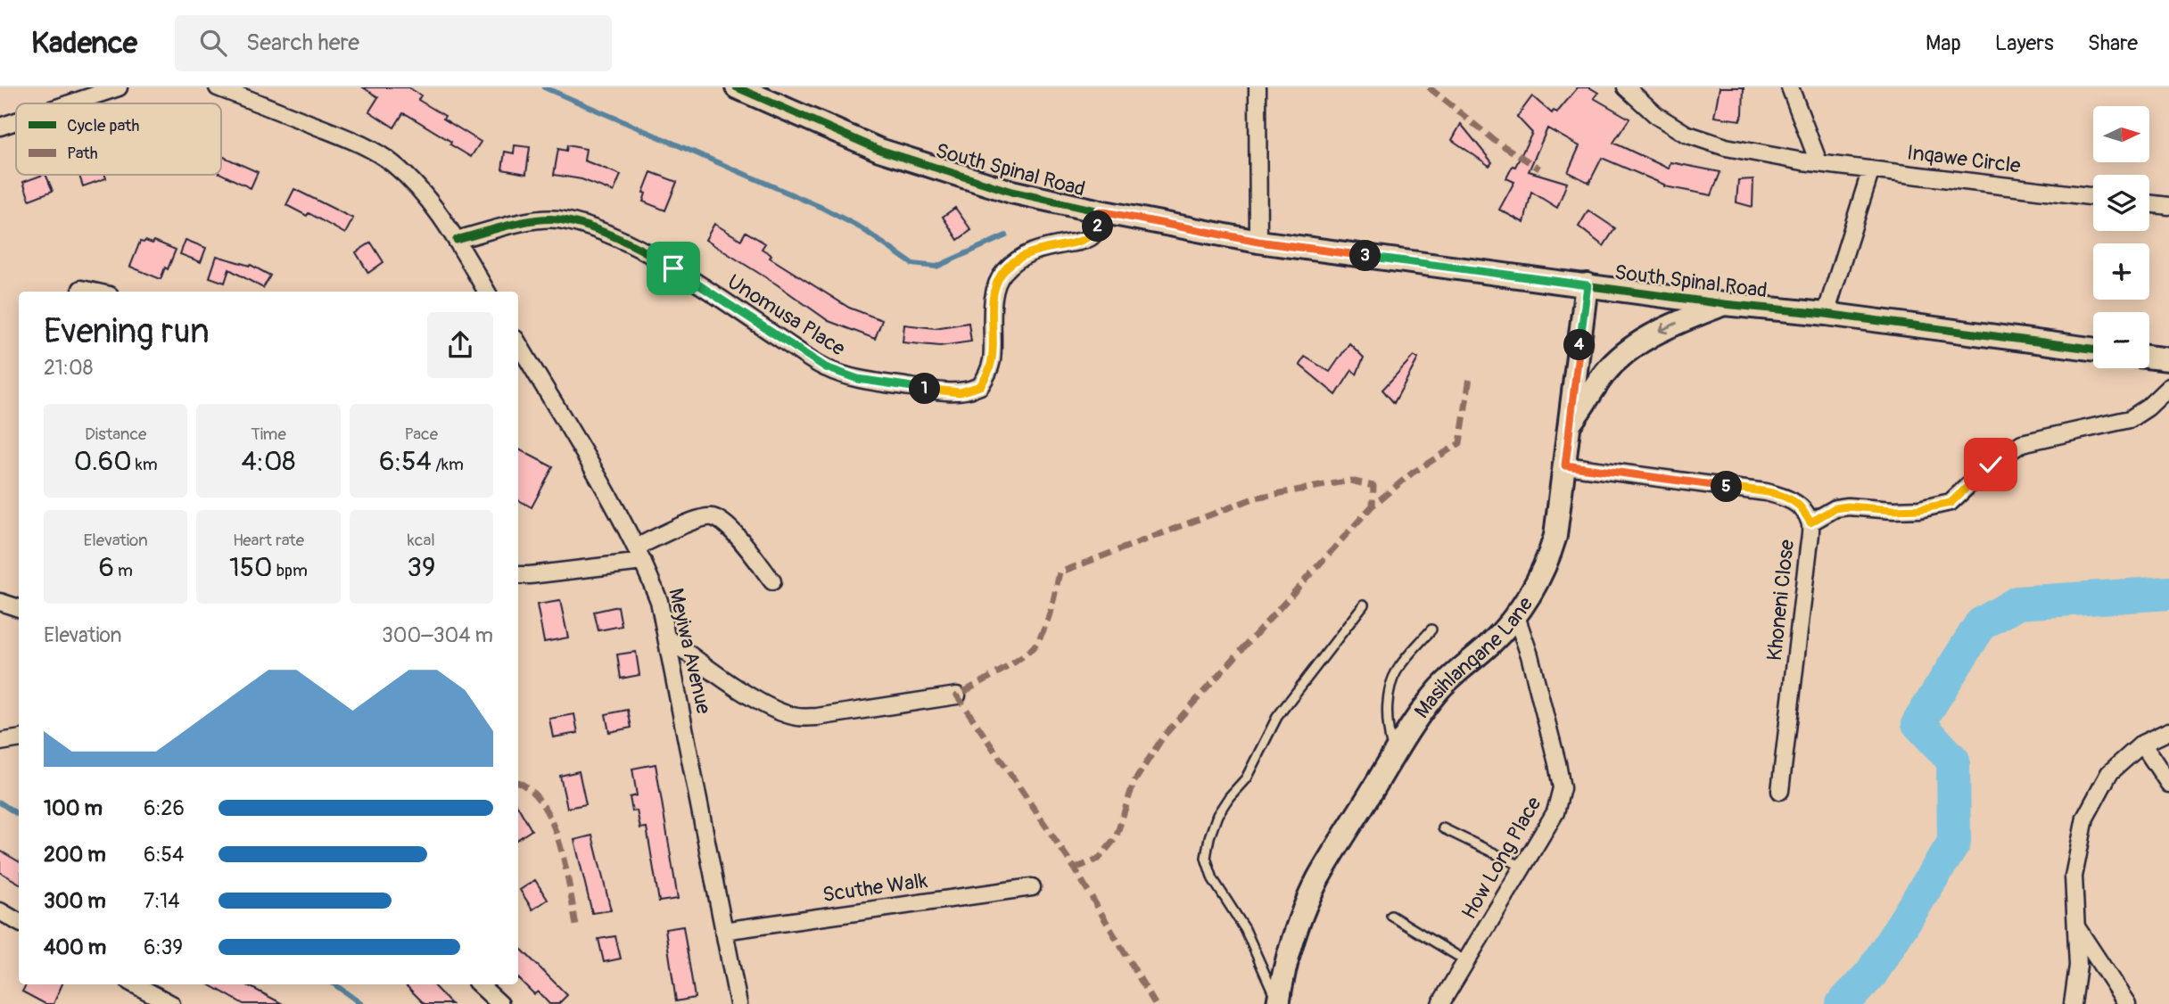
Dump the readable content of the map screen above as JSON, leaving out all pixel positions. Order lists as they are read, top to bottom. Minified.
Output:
{"streets":{"street":["Inqawe Circle","South Spinal Road","Unomusa Place","Khoneni Close","Meyiwa Avenue","Masihlangane Lane","How Long Place","Scuthe Walk"]},"crossings":[["South Spinal Road","Unomusa Place"],["South Spinal Road","Masihlangane Lane"],["Khoneni Close","Masihlangane Lane"],["Meyiwa Avenue","Scuthe Walk"],["Masihlangane Lane","How Long Place"]],"legend":["Cycle path","Path"],"north":"right","page":{"header":"Kadence","search":"Search here","nav":["Map","Layers","Share"],"map_buttons":["+","−"],"pins":["2","3","4","1","5"],"heading":["Evening run","21:08"],"stats":[["Distance","0.60 km"],["Time","4:08"],["Pace","6:54 /km"],["Elevation","6 m"],["Heart rate","150 bpm"],["kcal","39"]],"chart":["Elevation","300–304 m"],"list":[{"name":"100 m","note":"6:26"},{"name":"200 m","note":"6:54"},{"name":"300 m","note":"7:14"},{"name":"400 m","note":"6:39"}]}}
